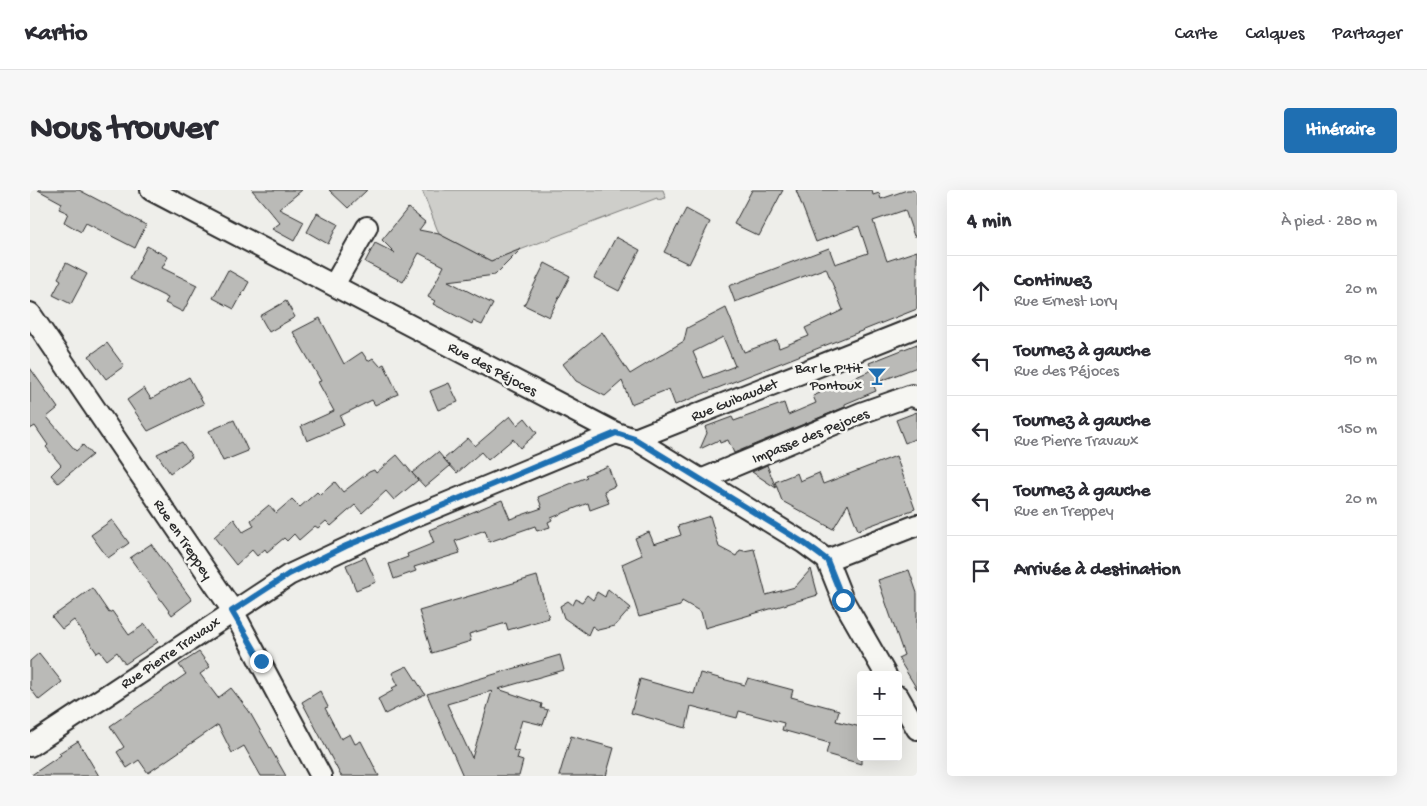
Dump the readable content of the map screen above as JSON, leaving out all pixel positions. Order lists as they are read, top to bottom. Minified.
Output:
{"streets":{"street":["Rue des Péjoces","Rue Guibaudet","Impasse des Pejoces","Rue en Treppey","Rue Pierre Travaux"]},"crossings":[["Rue des Péjoces","Rue Guibaudet"],["Rue des Péjoces","Impasse des Pejoces"],["Rue des Péjoces","Rue Pierre Travaux"],["Rue en Treppey","Rue Pierre Travaux"]],"places":{"bar":["Bar le P'tit Pontoux"]},"page":{"header":"Kartio","nav":["Carte","Calques","Partager"],"buttons":"Itinéraire","title":"Nous trouver","heading":["4 min","À pied · 280 m"],"list":[["Continuez","Rue Ernest Lory","20 m"],["Tournez à gauche","Rue des Péjoces","90 m"],["Tournez à gauche","Rue Pierre Travaux","150 m"],["Tournez à gauche","Rue en Treppey","20 m"],"Arrivée à destination"],"map_buttons":["+","−"]}}
